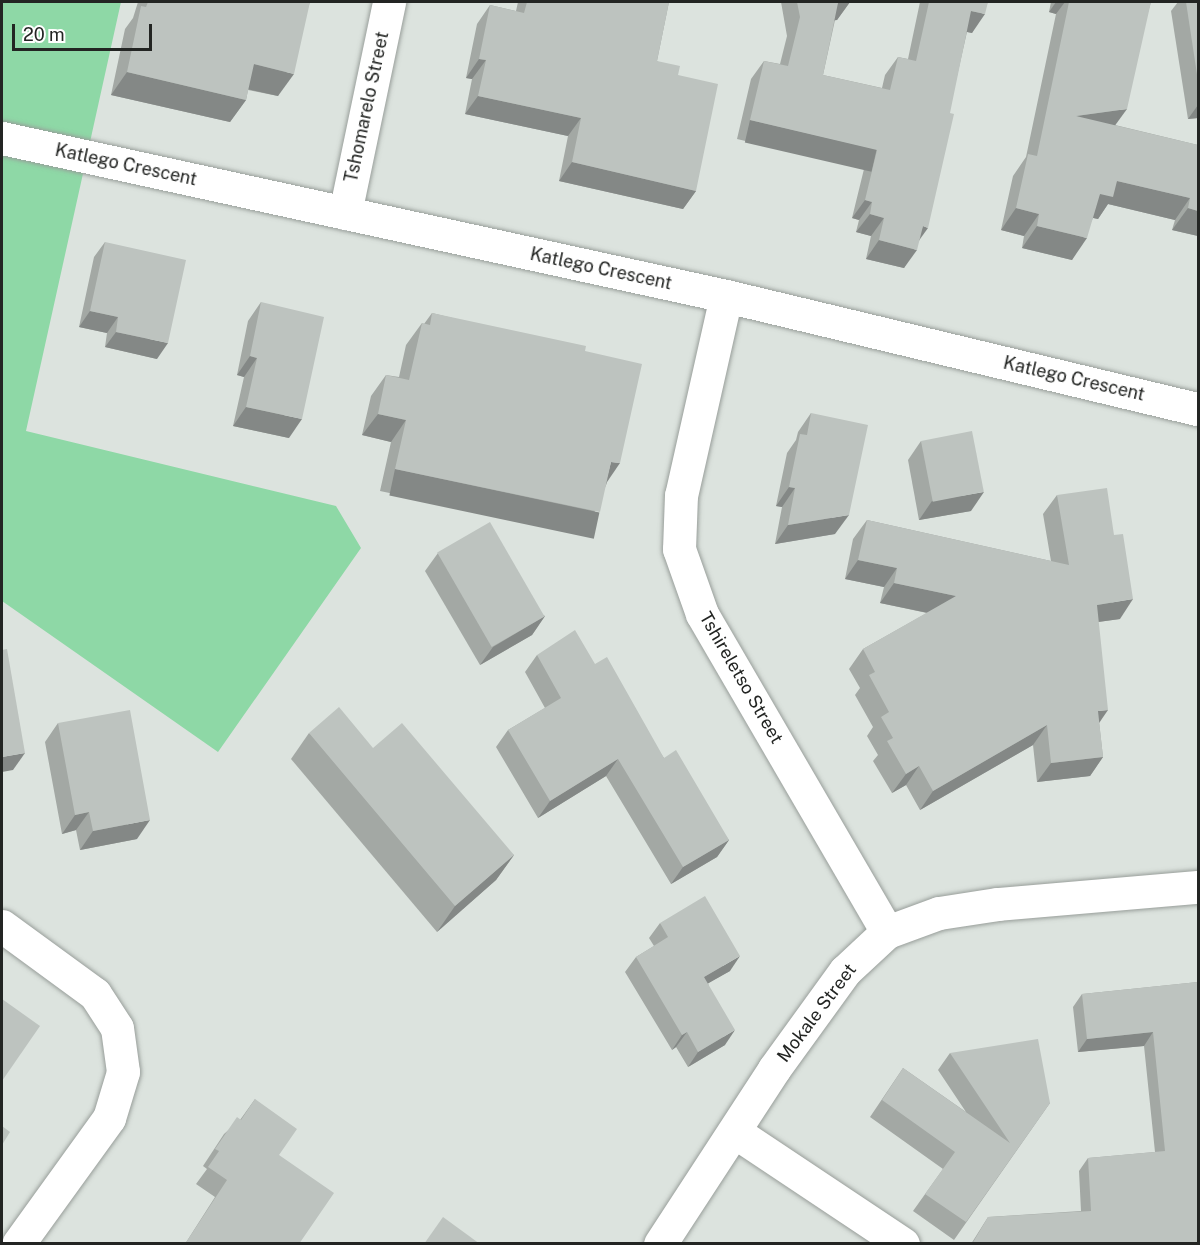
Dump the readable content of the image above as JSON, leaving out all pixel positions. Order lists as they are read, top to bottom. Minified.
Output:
{"streets":{"street":["Tshomarelo Street","Katlego Crescent","Tshireletso Street","Mokale Street"]},"crossings":[["Tshomarelo Street","Katlego Crescent"],["Katlego Crescent","Tshireletso Street"],["Tshireletso Street","Mokale Street"]],"scale_bar":"20 m"}
